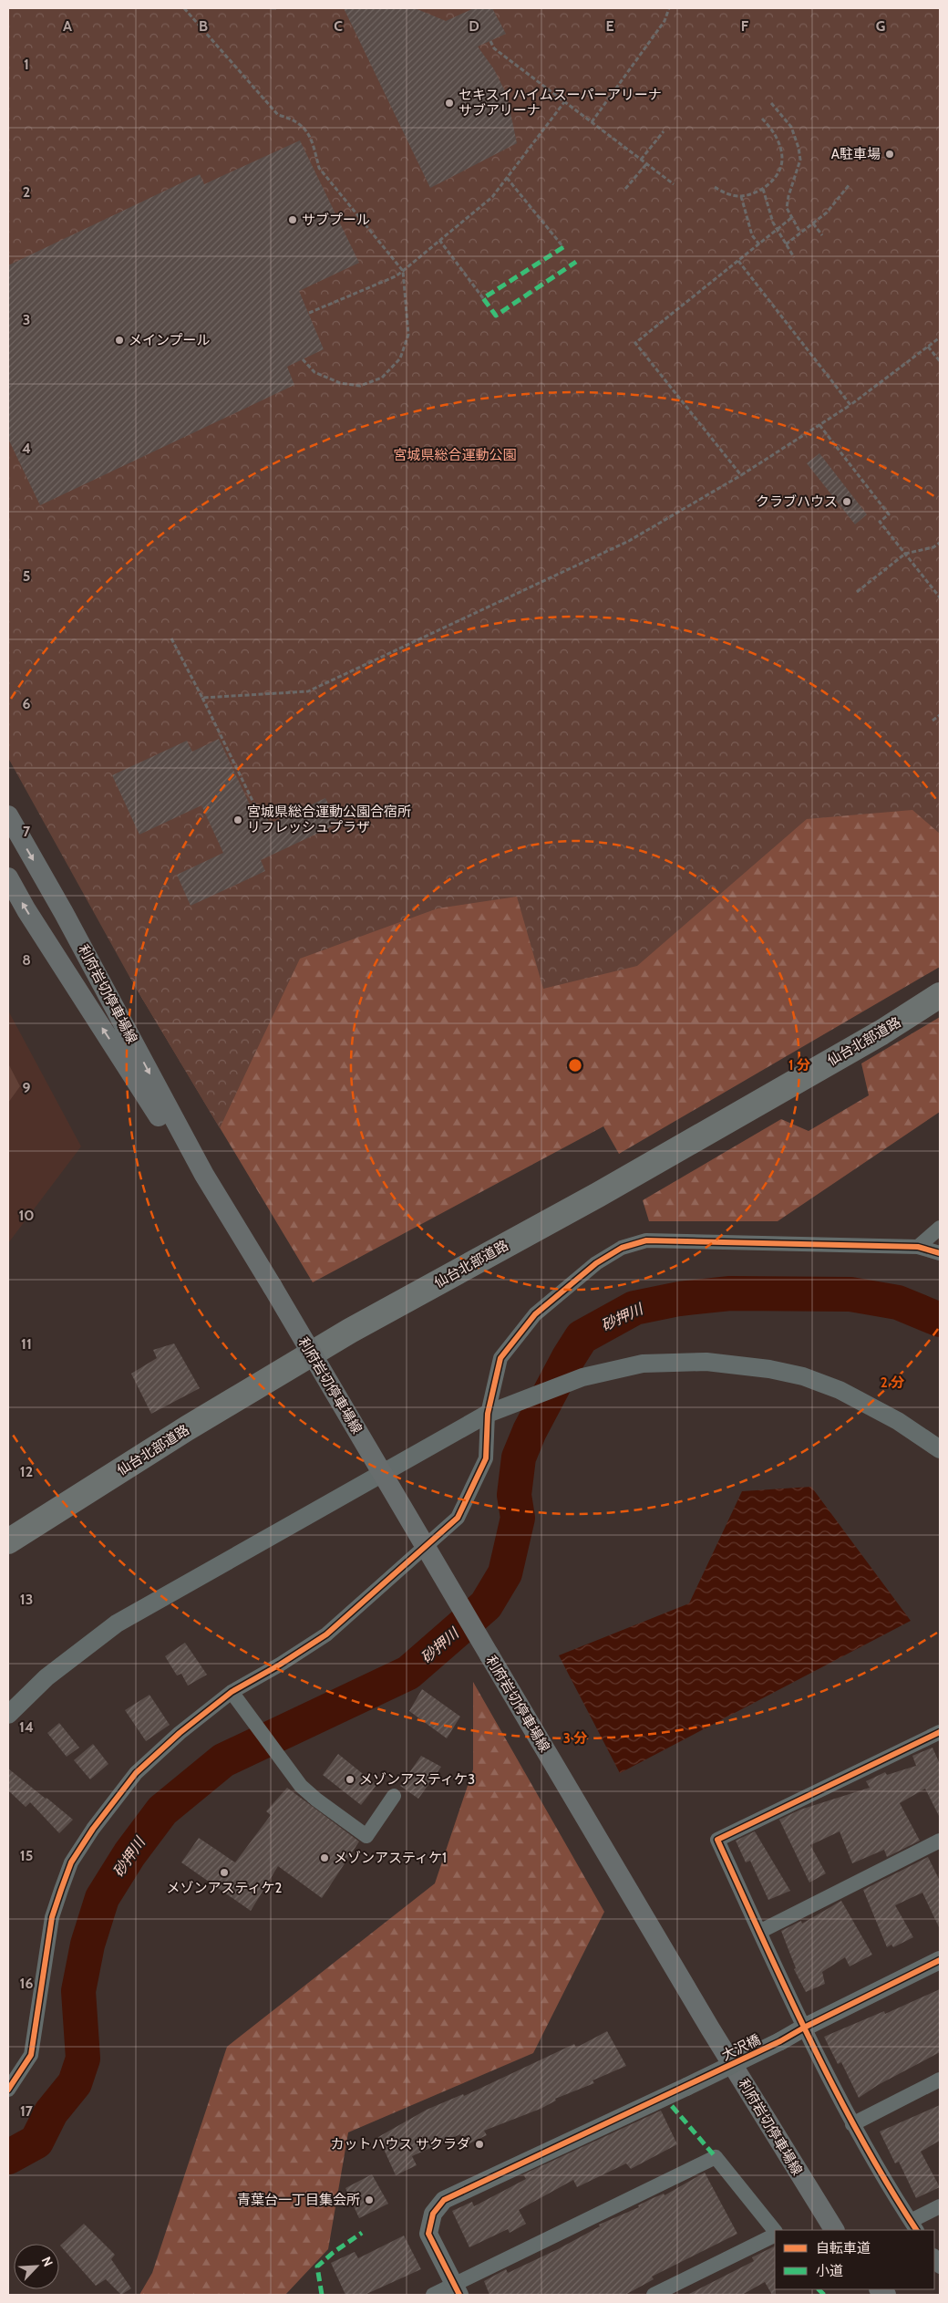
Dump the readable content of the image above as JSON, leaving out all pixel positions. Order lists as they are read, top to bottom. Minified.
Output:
{"streets":{"highway":["仙台北部道路"],"main road":["利府岩切停車場線"],"street":["大沢橋"]},"water":["砂押川"],"parks":["宮城県総合運動公園"],"places":["セキスイハイムスーパーアリーナ サブアリーナ","A駐車場","サブプール","メインプール","クラブハウス","宮城県総合運動公園合宿所 リフレッシュプラザ","メゾンアスティケ3","メゾンアスティケ1","メゾンアスティケ2","カットハウス サクラダ","青葉台一丁目集会所"],"legend":["自転車道","小道"],"north":"top right","grid":{"columns":["A","B","C","D","E","F","G"],"rows":["1","2","3","4","5","6","7","8","9","10","11","12","13","14","15","16","17"]},"rings":["1 分","2 分","3 分"]}
